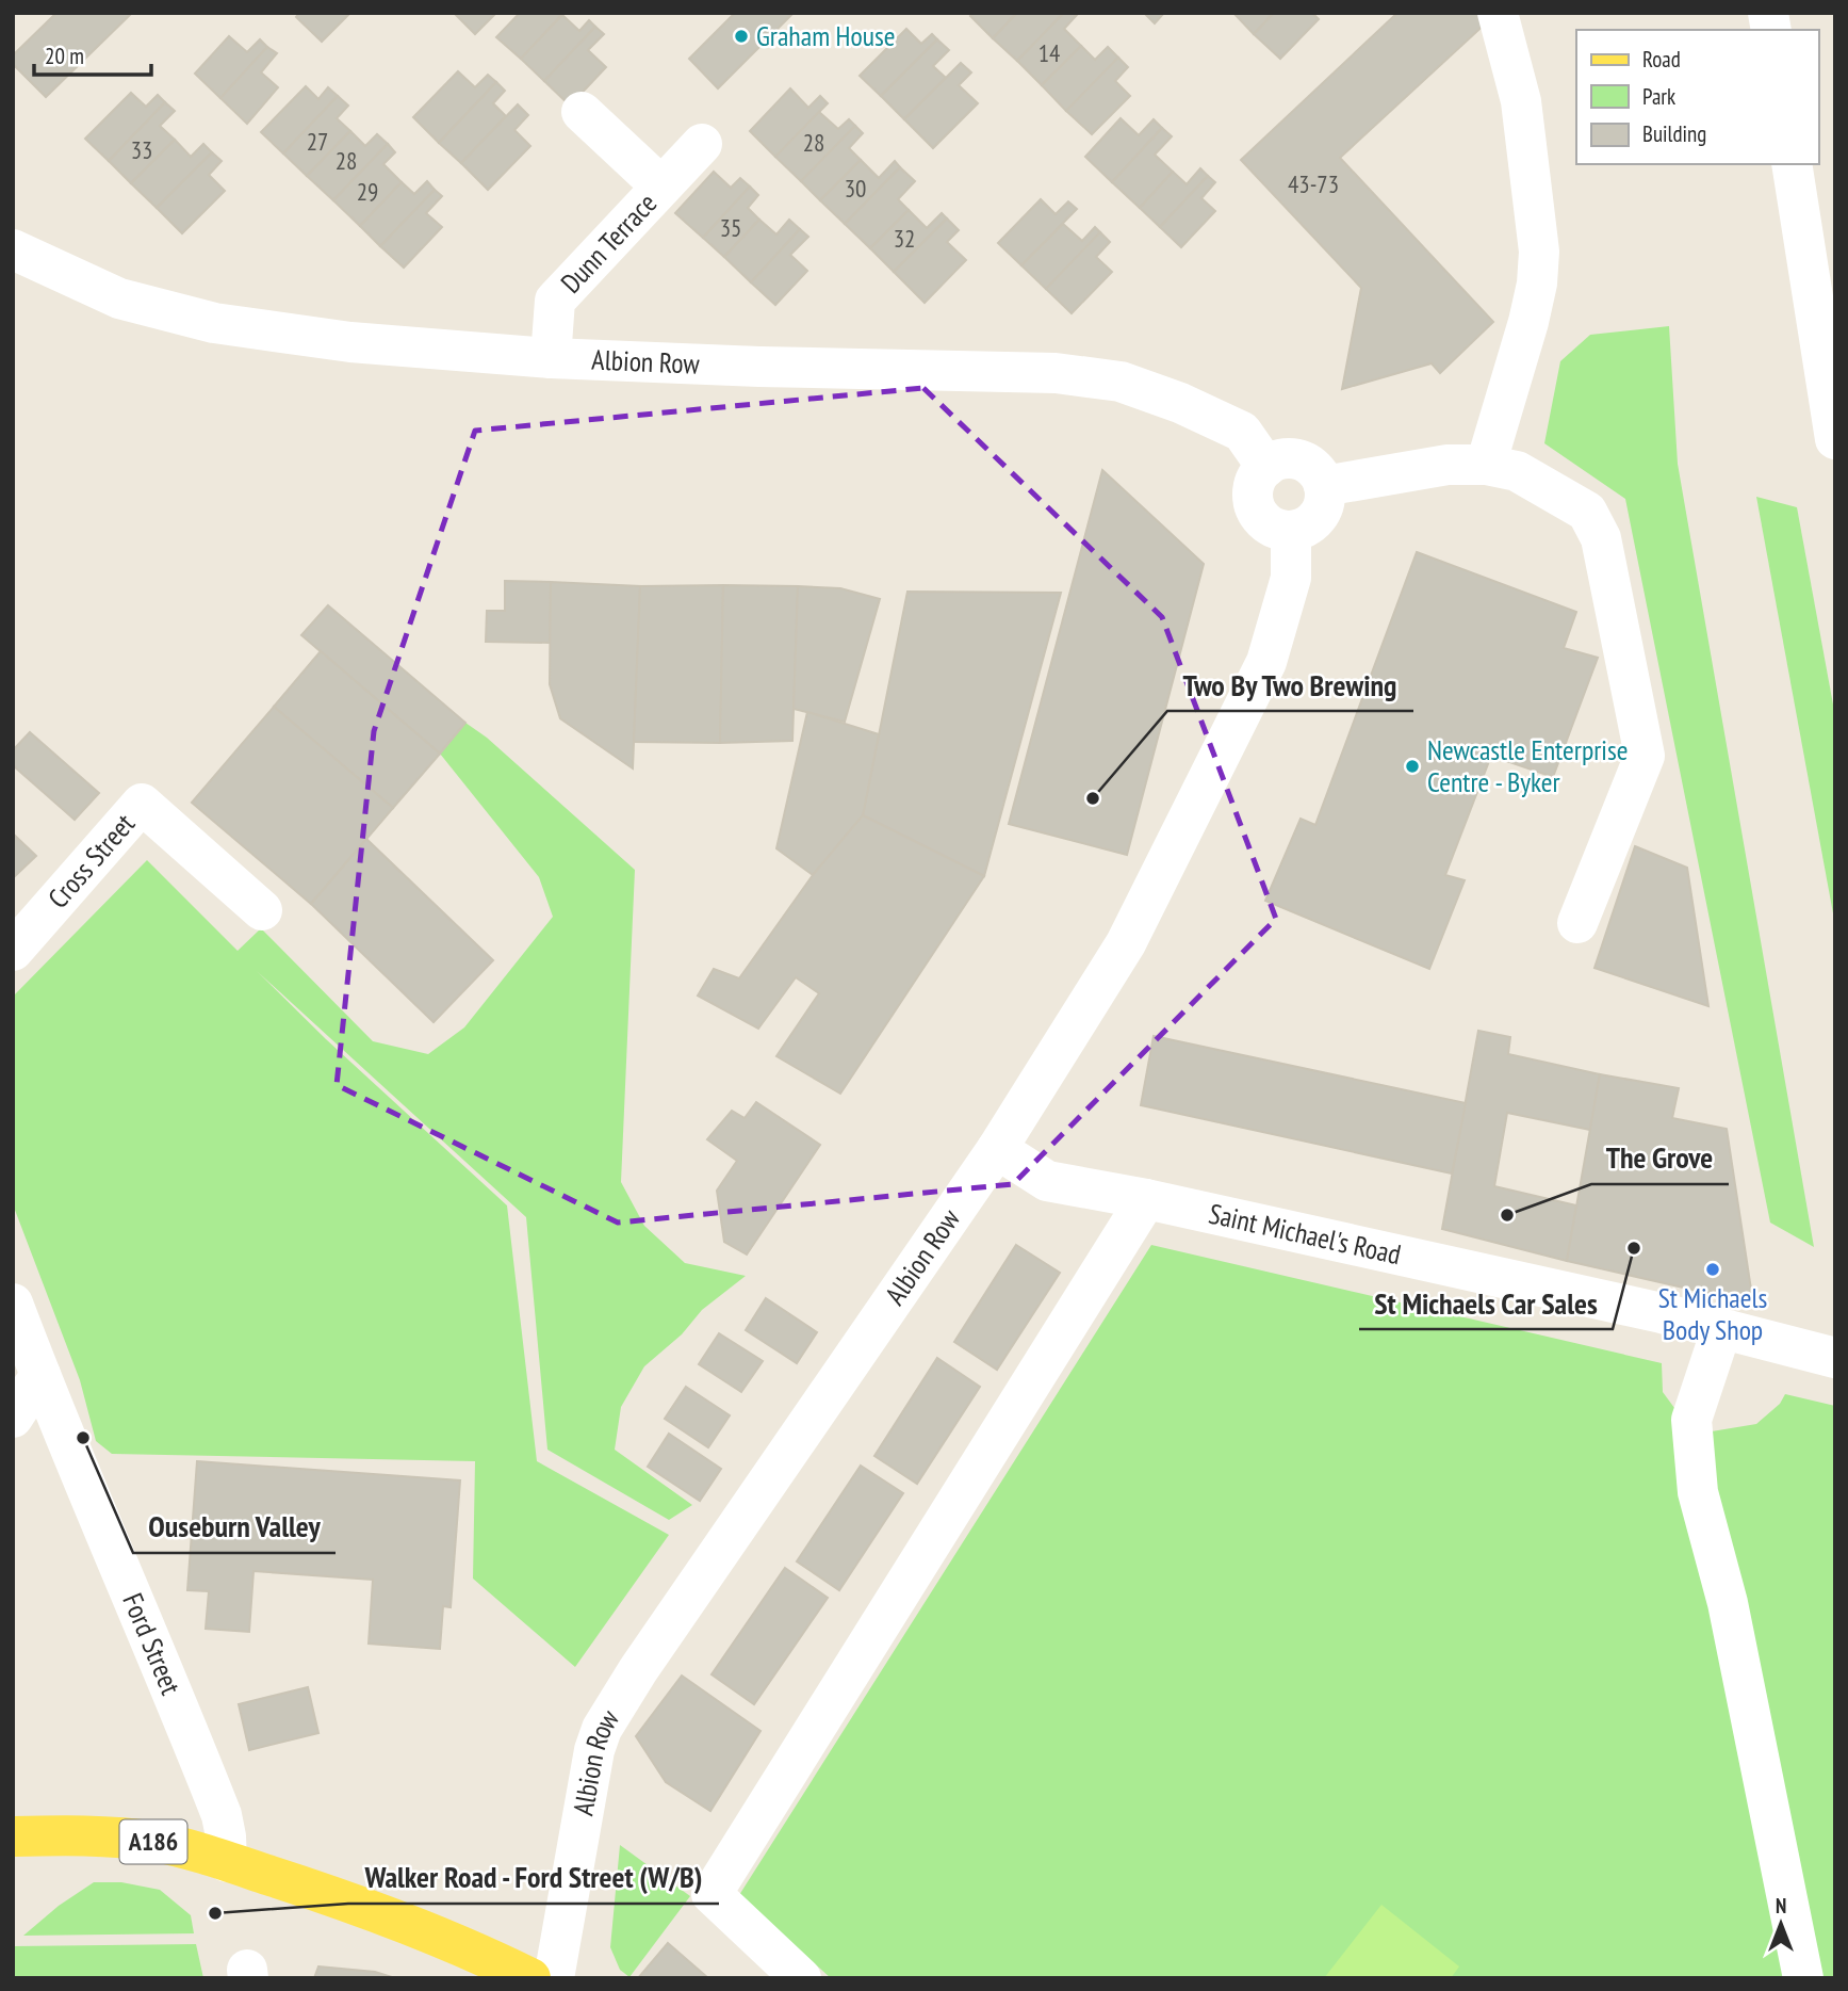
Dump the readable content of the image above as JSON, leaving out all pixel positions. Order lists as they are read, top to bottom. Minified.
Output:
{"streets":{"main road":["A186"],"street":["Dunn Terrace","Albion Row","Cross Street","Saint Michael's Road","Ford Street"]},"crossings":[["Dunn Terrace","Albion Row"],["Albion Row","Saint Michael's Road"],["Ford Street","A186"]],"places":["Graham House","Newcastle Enterprise Centre - Byker","Two By Two Brewing","The Grove","St Michaels Car Sales","St Michaels Body Shop","Ouseburn Valley","Walker Road - Ford Street (W/B)"],"house_numbers":["14","27","28","33","28","43-73","30","29","35","32"],"legend":["Road","Park","Building"],"scale_bar":"20 m","north":"top"}
